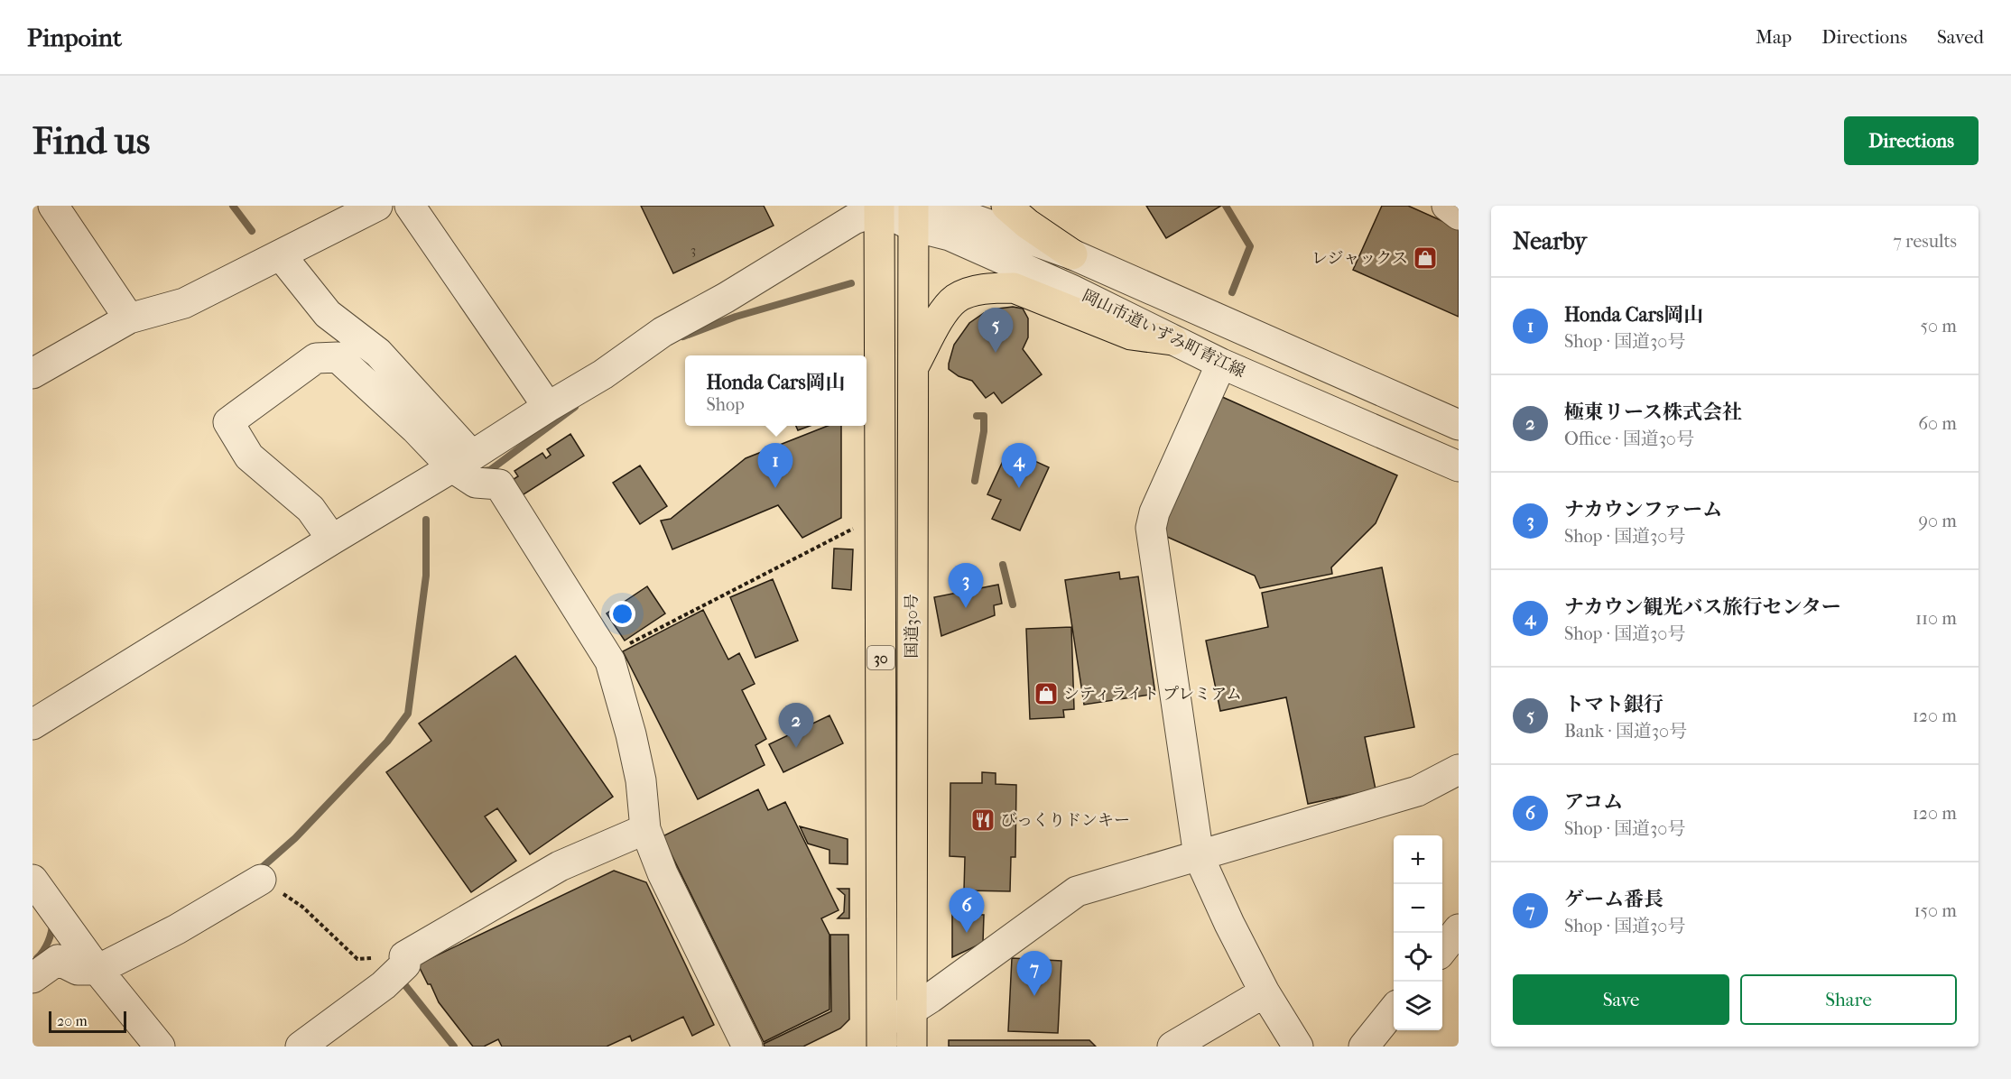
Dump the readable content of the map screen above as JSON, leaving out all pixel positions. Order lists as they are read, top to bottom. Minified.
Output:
{"streets":{"highway":["国道30号","30"],"street":["岡山市道いずみ町青江線"]},"crossings":[["岡山市道いずみ町青江線","国道30号"]],"places":{"shop":["レジャックス","シティライト プレミアム"],"restaurant":["びっくりドンキー"]},"house_numbers":["3"],"scale_bar":"20 m","page":{"header":"Pinpoint","nav":["Map","Directions","Saved"],"buttons":["Directions",["Save","Share"]],"title":"Find us","heading":["Nearby","7 results"],"list":[{"mark":"1","name":"Honda Cars岡山","note":"Shop · 国道30号","value":"50 m"},{"mark":"2","name":"極東リース株式会社","note":"Office · 国道30号","value":"60 m"},{"mark":"3","name":"ナカウンファーム","note":"Shop · 国道30号","value":"90 m"},{"mark":"4","name":"ナカウン観光バス旅行センター","note":"Shop · 国道30号","value":"110 m"},{"mark":"5","name":"トマト銀行","note":"Bank · 国道30号","value":"120 m"},{"mark":"6","name":"アコム","note":"Shop · 国道30号","value":"120 m"},{"mark":"7","name":"ゲーム番長","note":"Shop · 国道30号","value":"150 m"}],"pins":["5","1","4","3","2","6","7"],"popup":["Honda Cars岡山","Shop"],"map_buttons":["+","−"],"scale":"20 m"}}
